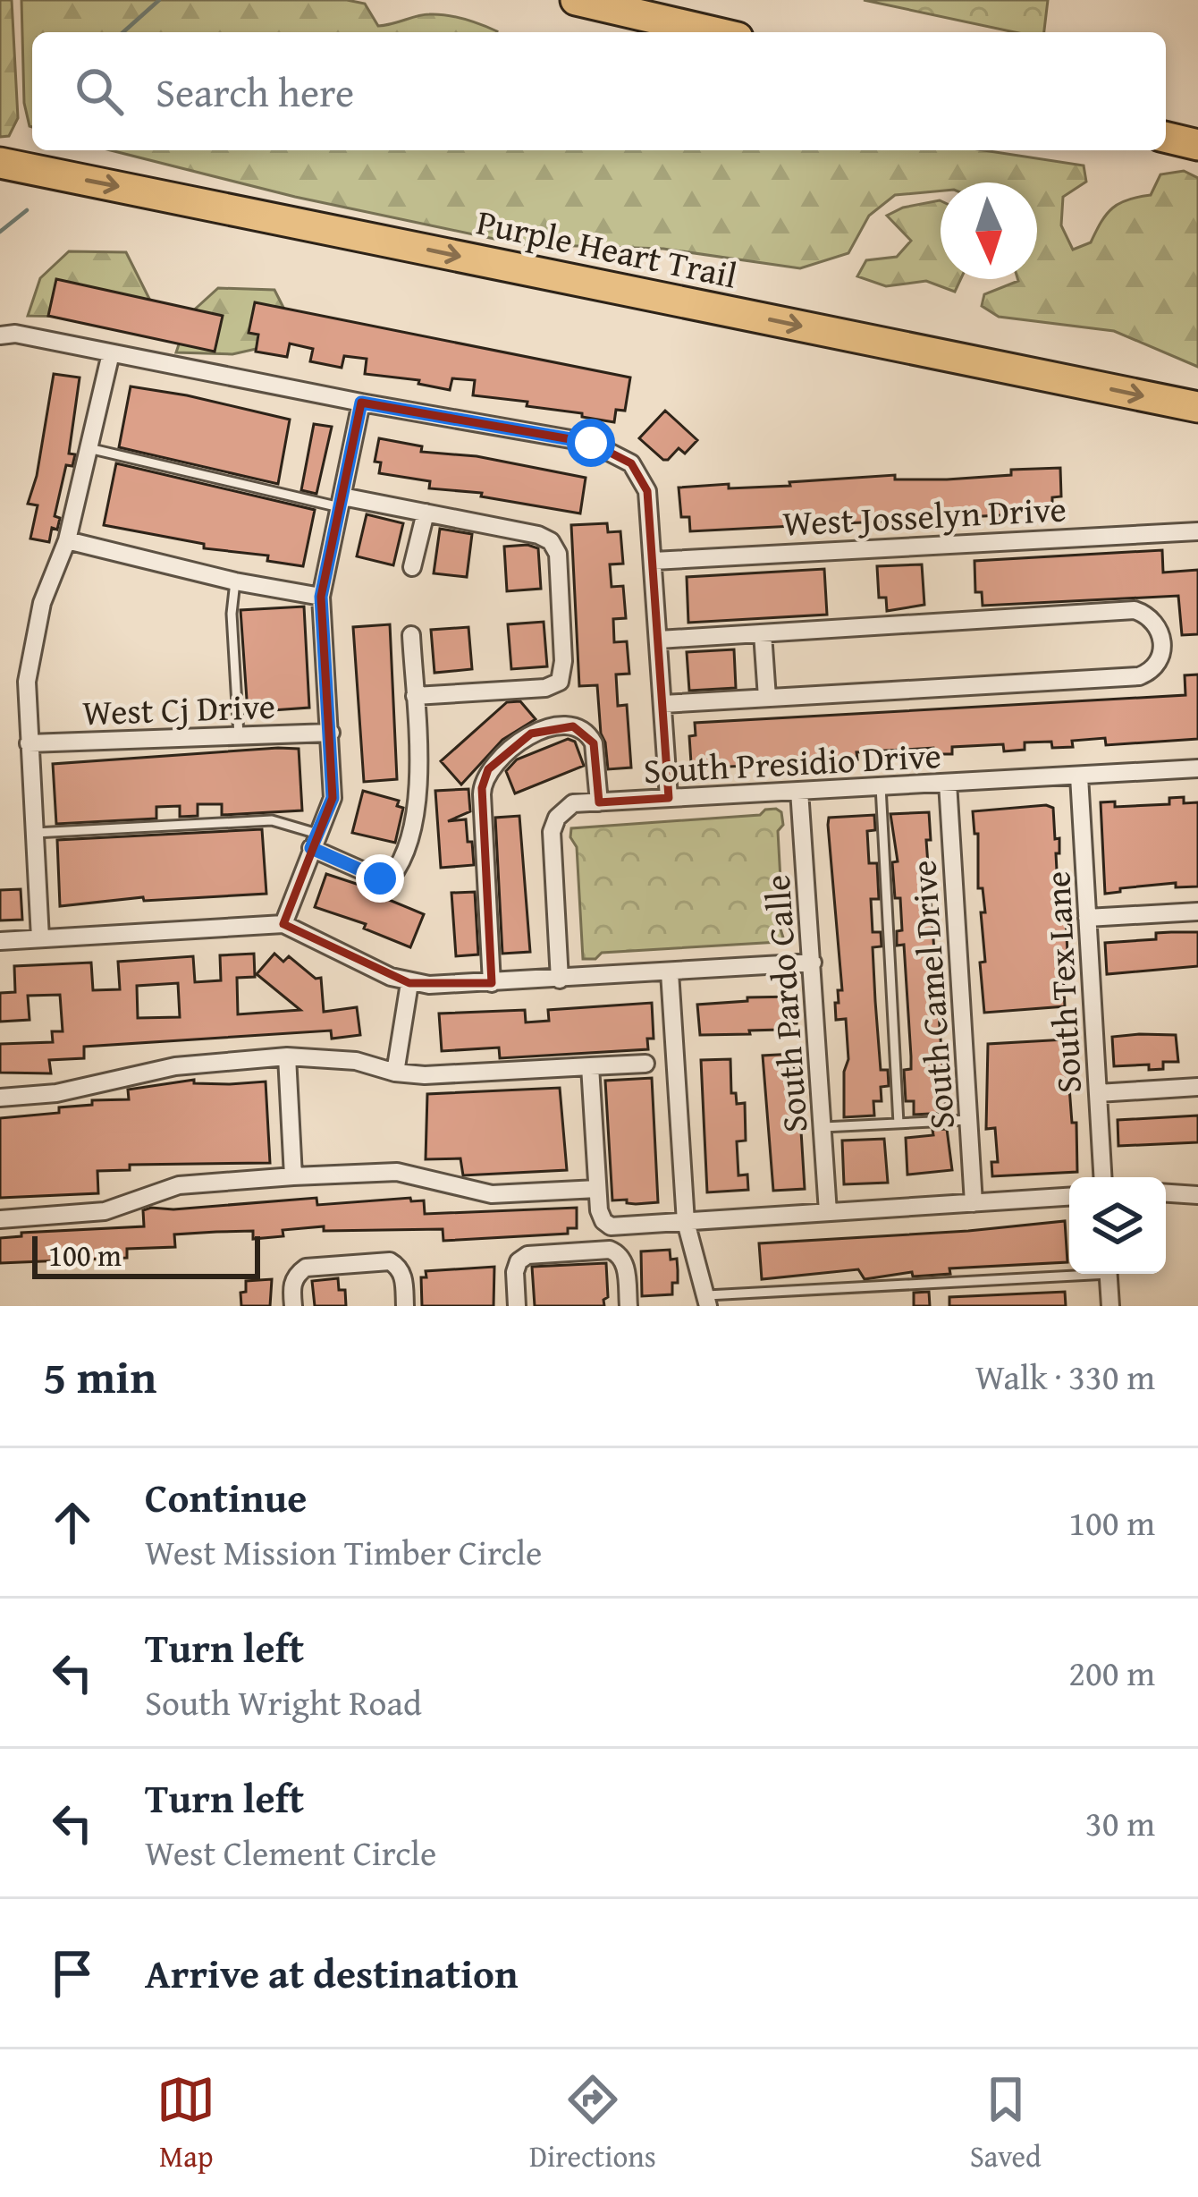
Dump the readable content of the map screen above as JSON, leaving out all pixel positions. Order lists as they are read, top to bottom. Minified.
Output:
{"streets":{"highway":["Purple Heart Trail"],"street":["West Josselyn Drive","West Cj Drive","South Presidio Drive","South Tex Lane","South Camel Drive","South Pardo Calle"]},"crossings":[["South Presidio Drive","South Tex Lane"],["South Presidio Drive","South Camel Drive"],["South Presidio Drive","South Pardo Calle"]],"one_way":["Purple Heart Trail"],"scale_bar":"100 m","north":"bottom","page":{"search":"Search here","scale":"100 m","heading":["5 min","Walk · 330 m"],"list":[["Continue","West Mission Timber Circle","100 m"],["Turn left","South Wright Road","200 m"],["Turn left","West Clement Circle","30 m"],"Arrive at destination"],"nav":["Map","Directions","Saved"]}}
